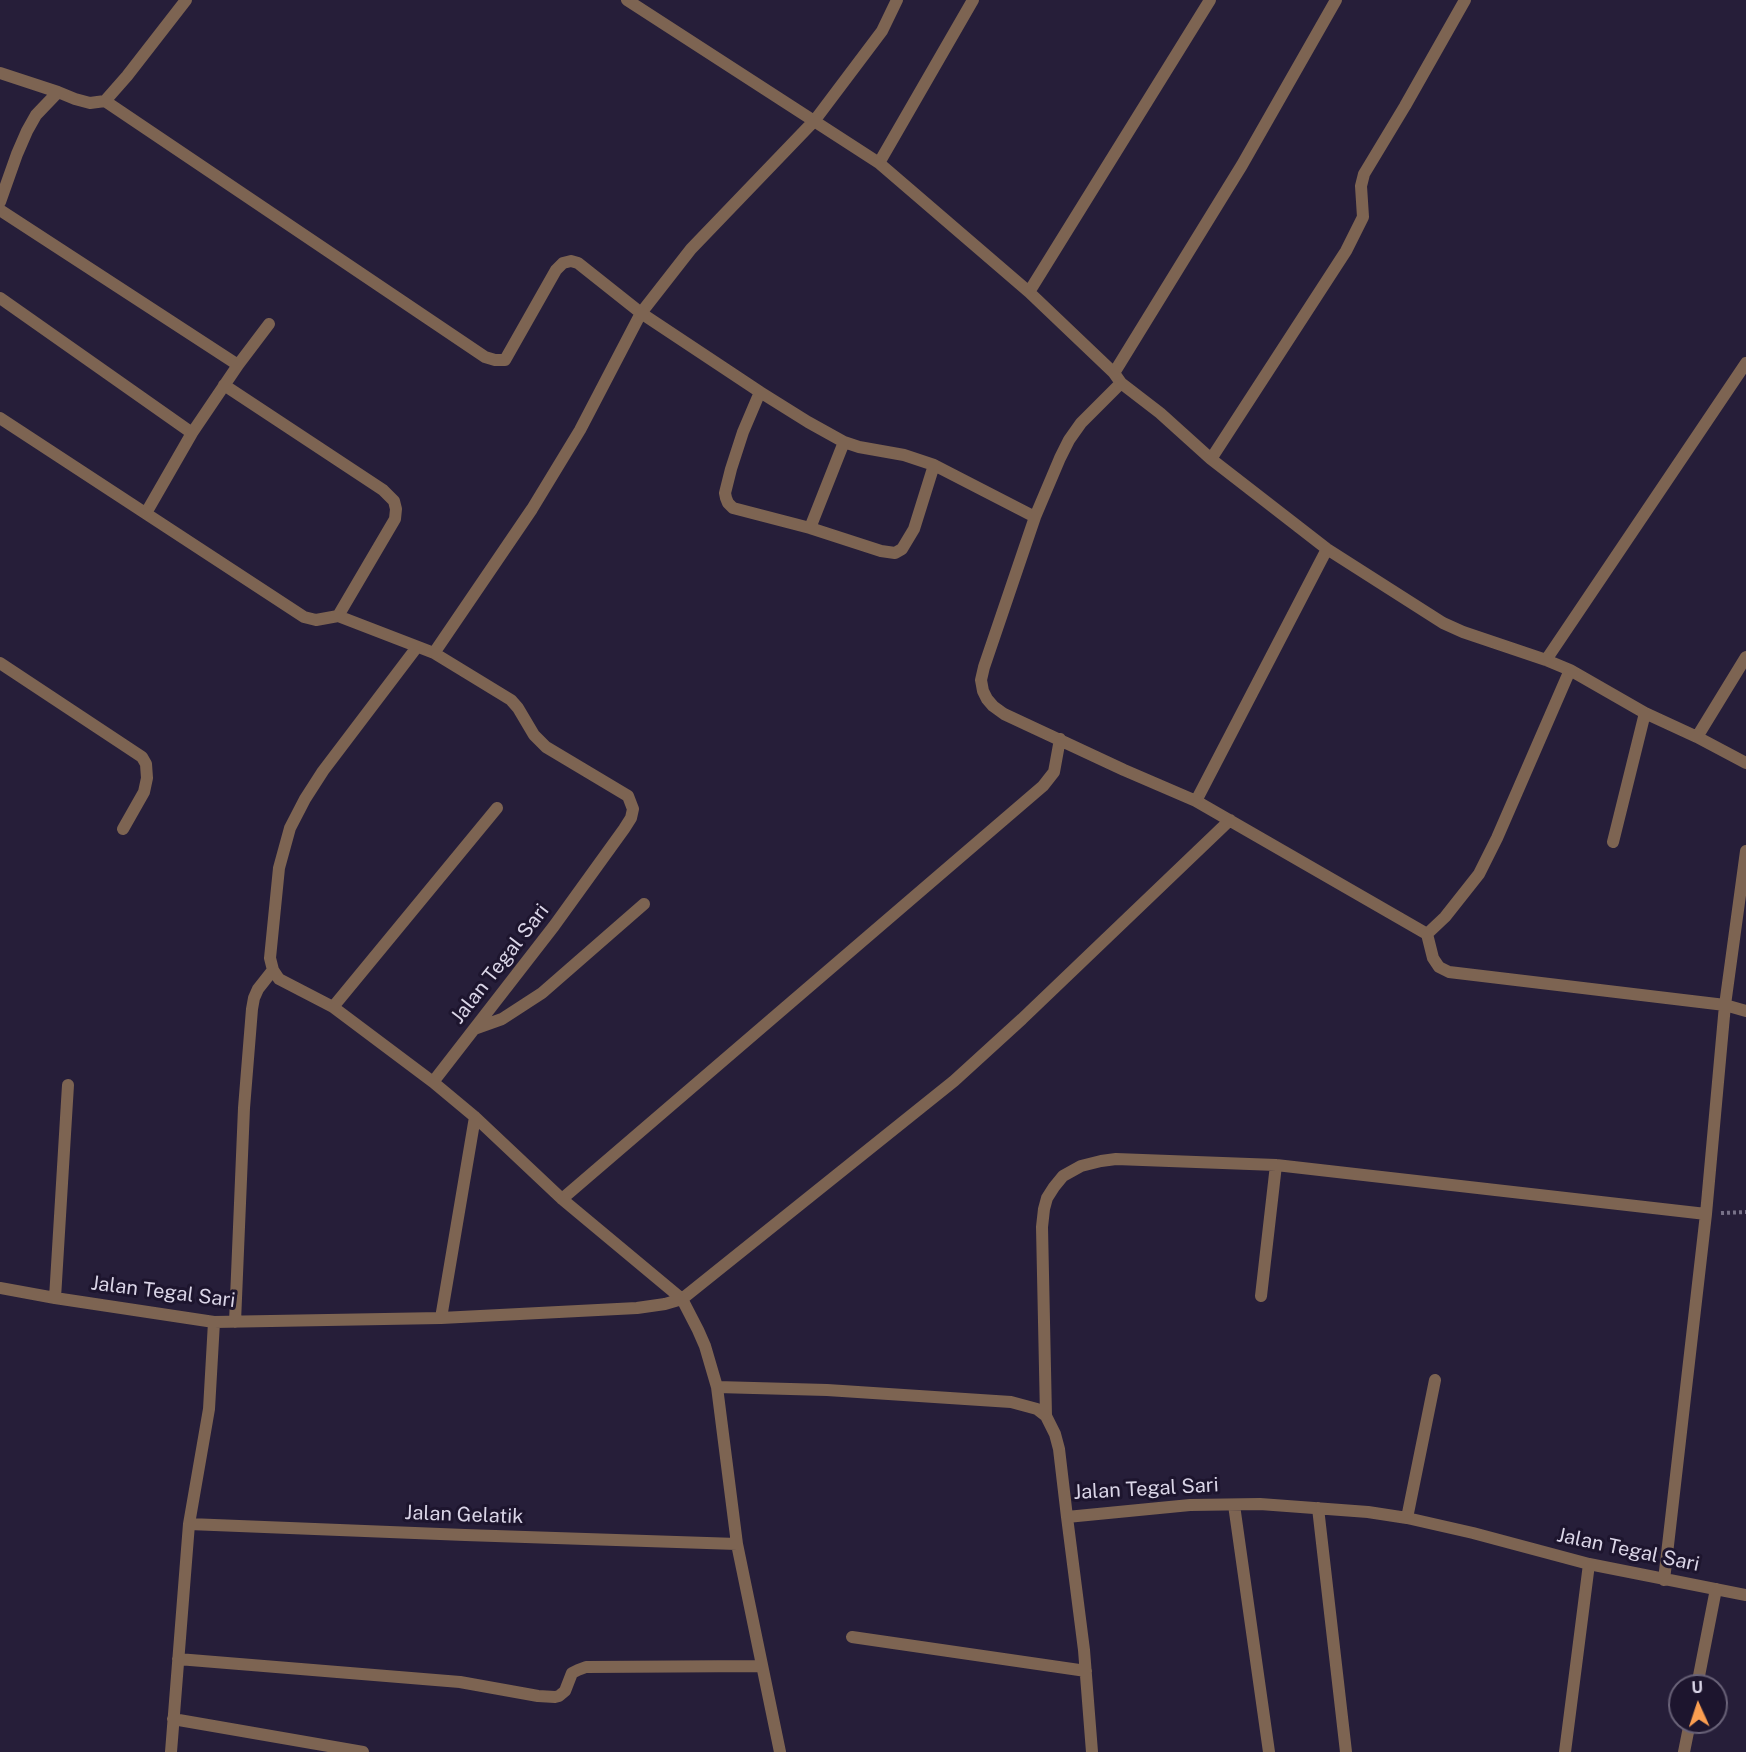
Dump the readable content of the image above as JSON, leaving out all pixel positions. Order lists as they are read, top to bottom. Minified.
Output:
{"streets":{"street":["Jalan Tegal Sari","Jalan Gelatik"]},"north":"top"}
